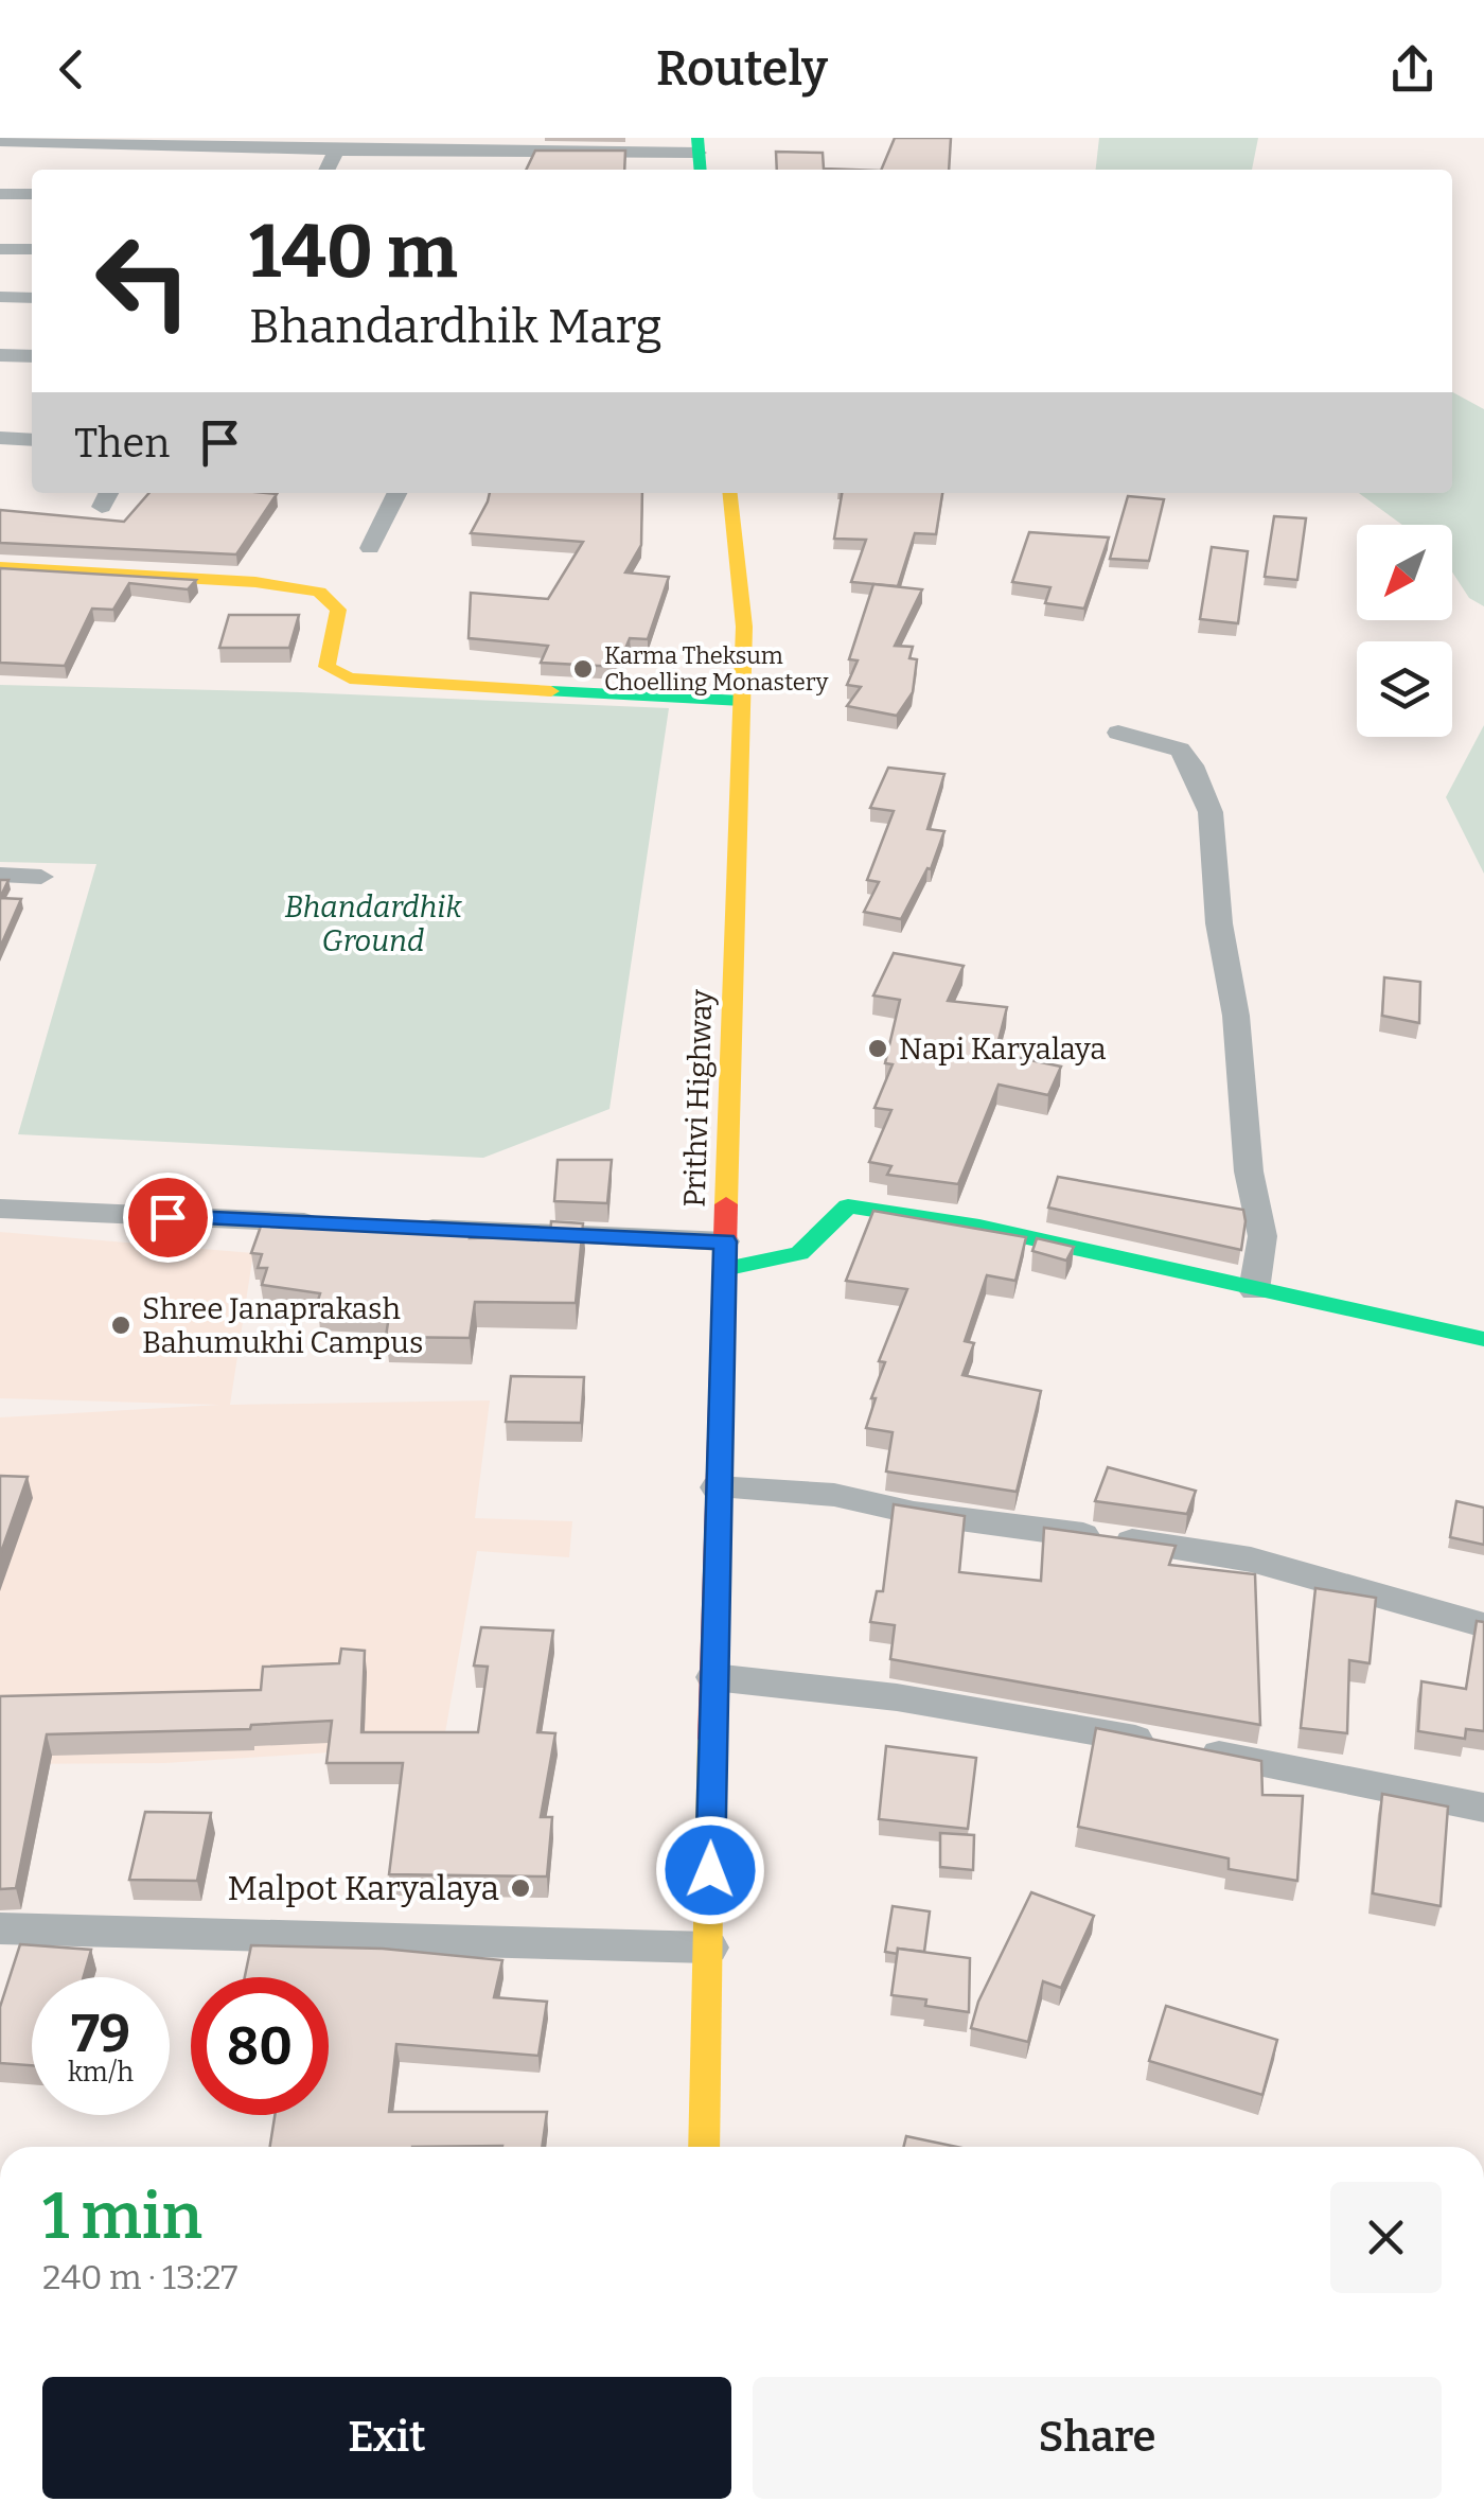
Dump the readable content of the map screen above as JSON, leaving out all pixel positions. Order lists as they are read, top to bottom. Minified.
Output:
{"streets":{"main road":["Prithvi Highway"]},"parks":["Bhandardhik Ground"],"places":["Karma Theksum Choelling Monastery","Napi Karyalaya","Shree Janaprakash Bahumukhi Campus","Malpot Karyalaya"],"north":"bottom left","page":{"header":"Routely","turn":["140 m","Bhandardhik Marg"],"then":"Then","speed":"79 km/h","limit":"80","heading":["1 min","240 m · 13:27"],"buttons":["Exit","Share"]}}
